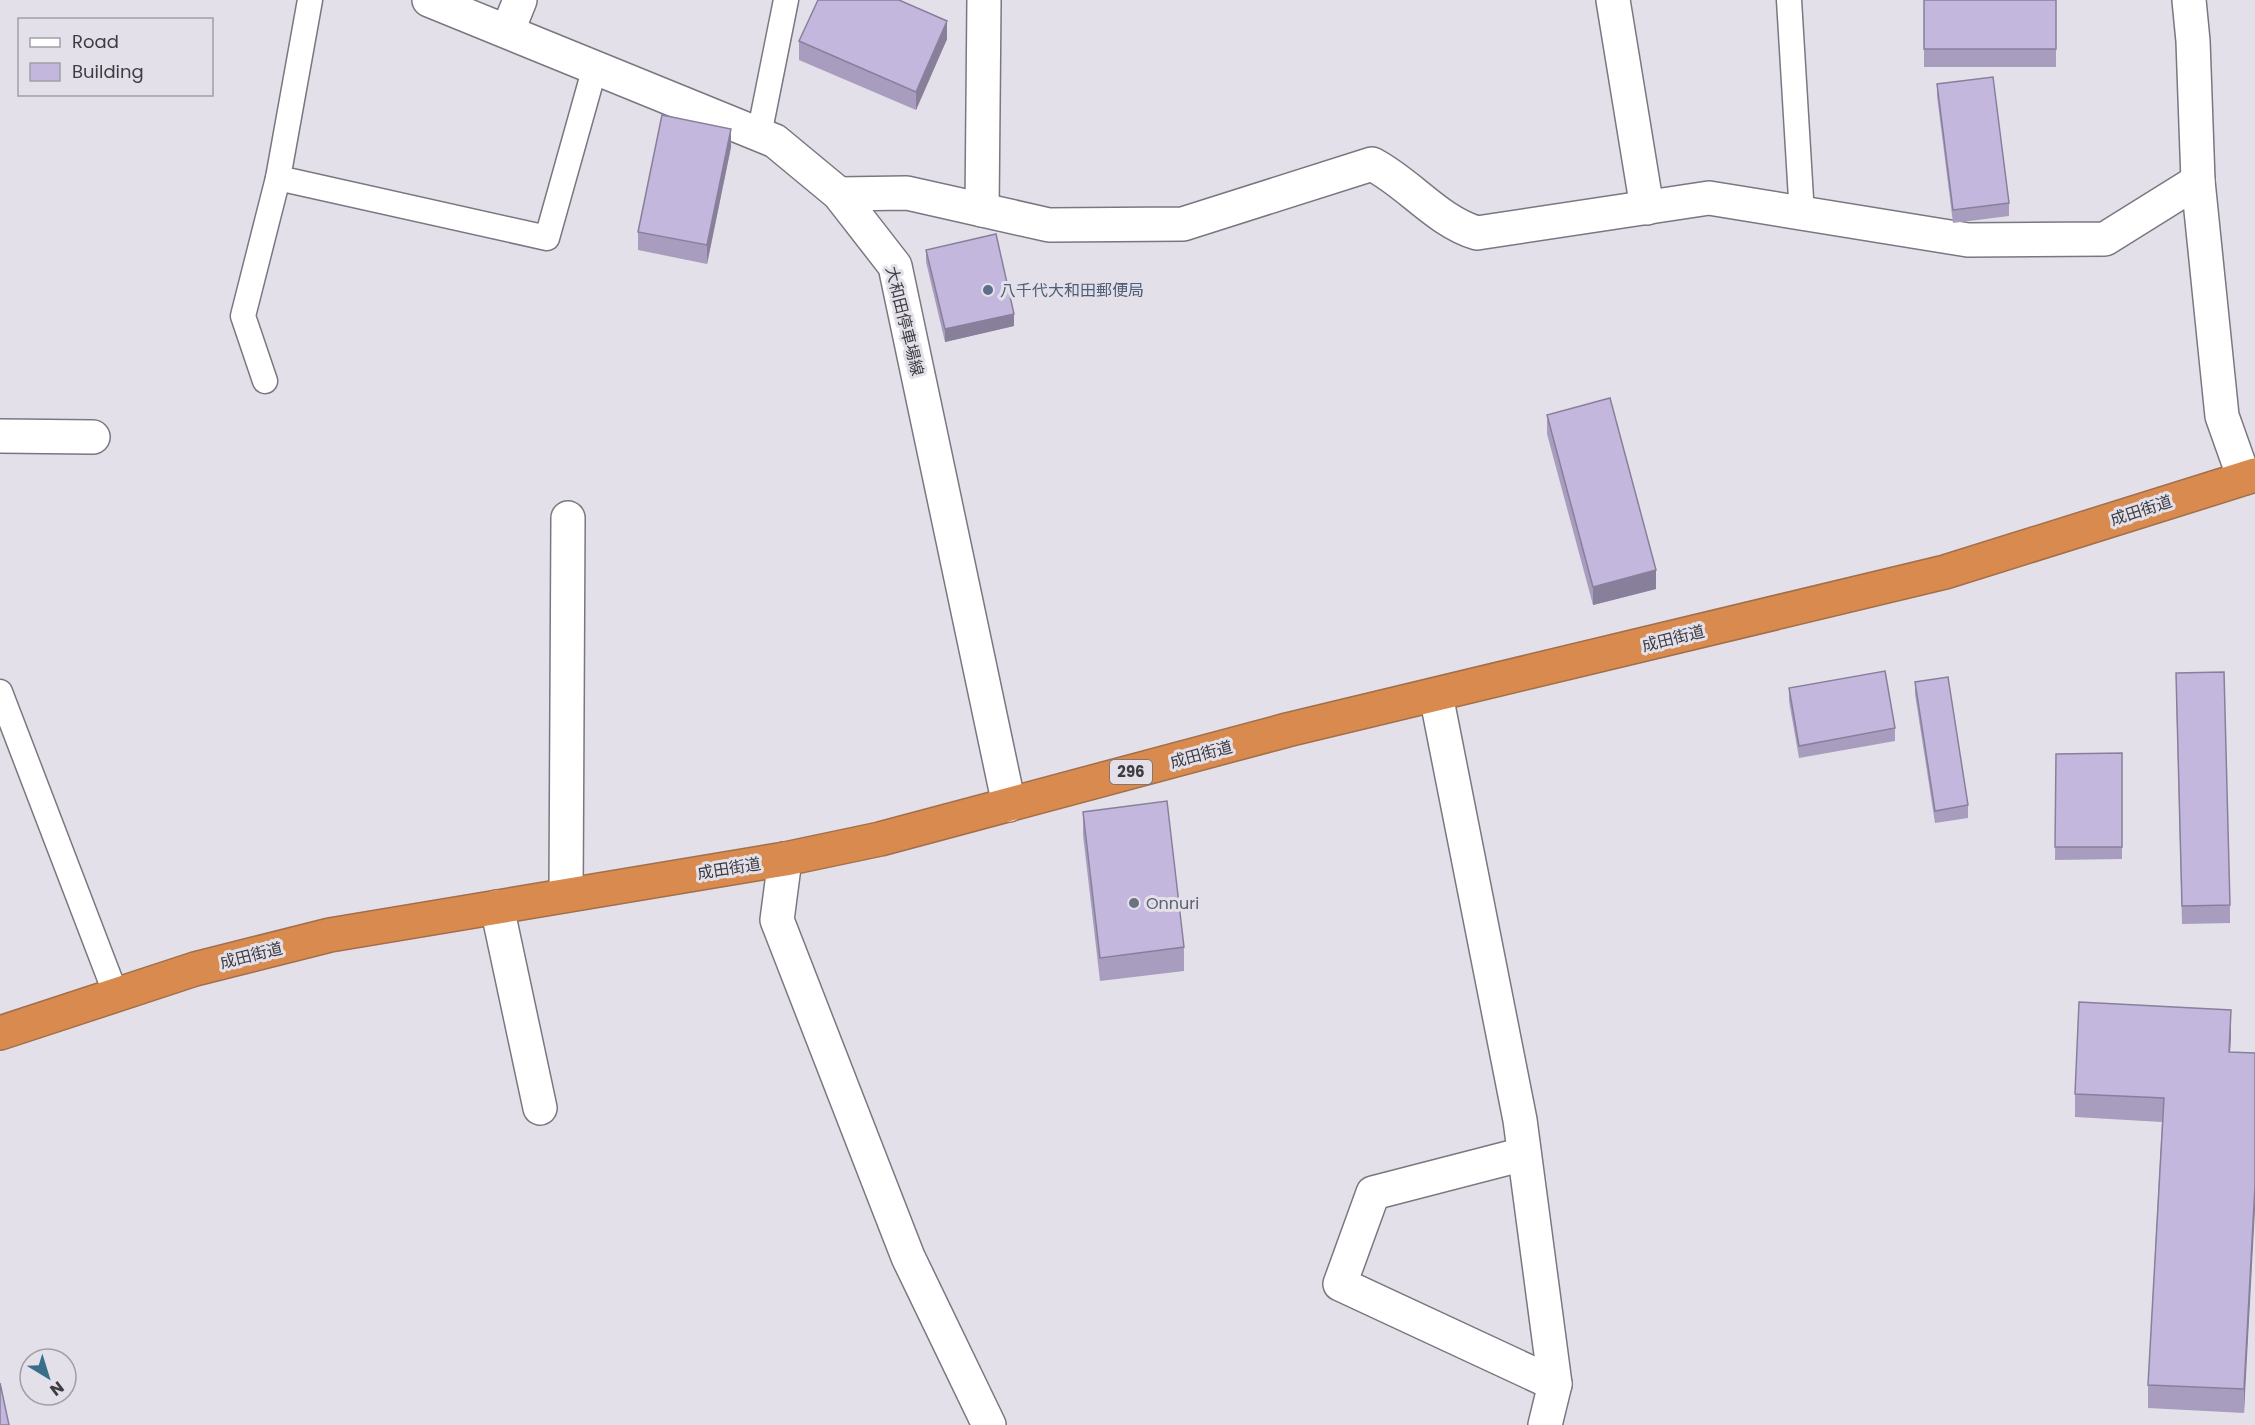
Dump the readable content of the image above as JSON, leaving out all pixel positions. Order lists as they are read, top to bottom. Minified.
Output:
{"streets":{"highway":["成田街道","296"],"street":["大和田停車場線"]},"crossings":[["大和田停車場線","成田街道"]],"places":["八千代大和田郵便局","Onnuri"],"legend":["Road","Building"],"north":"bottom right"}
